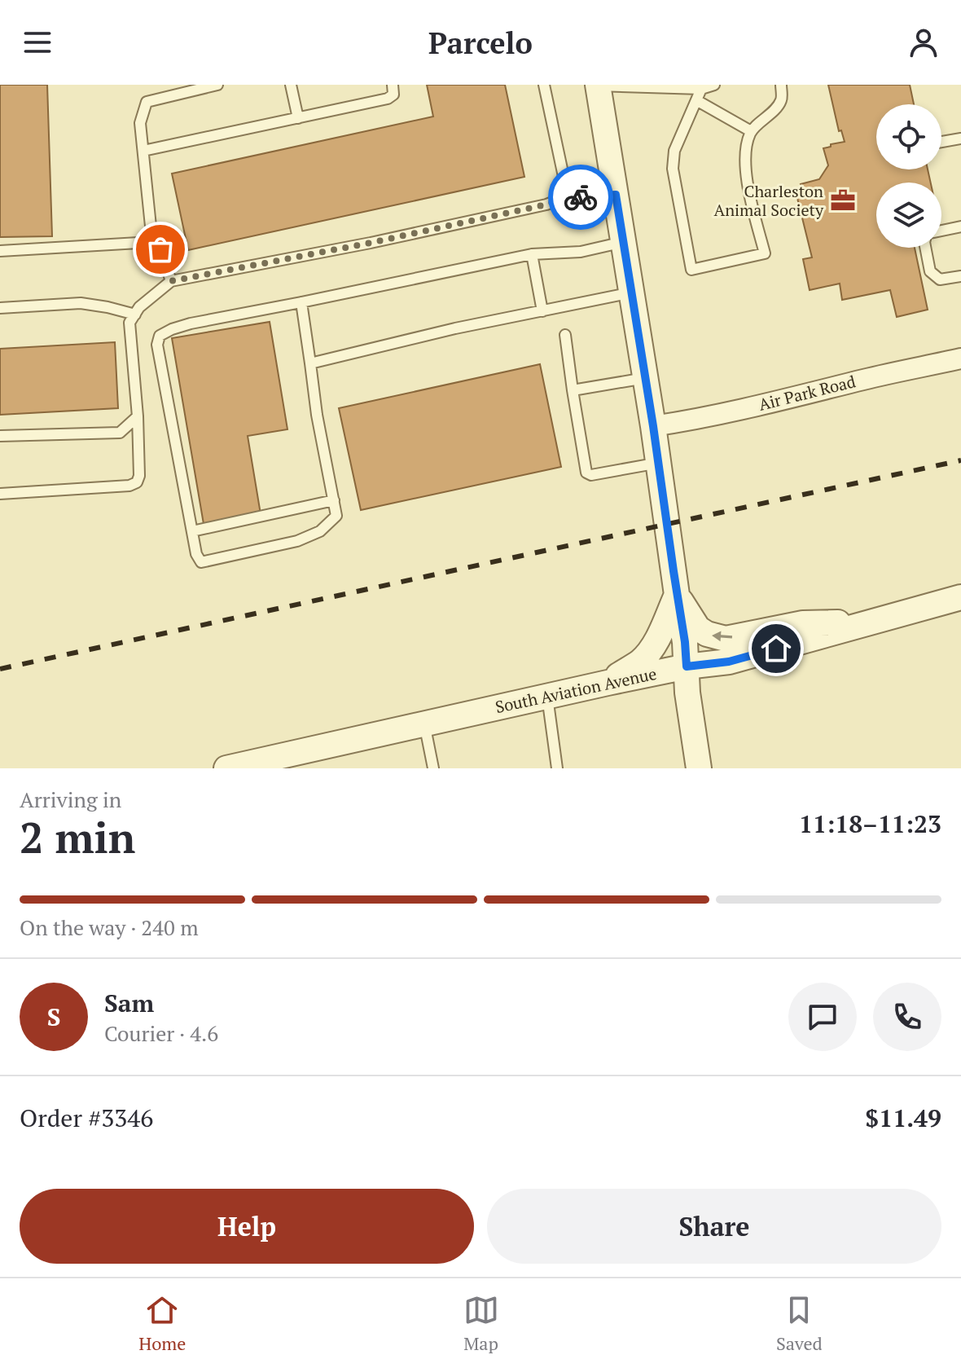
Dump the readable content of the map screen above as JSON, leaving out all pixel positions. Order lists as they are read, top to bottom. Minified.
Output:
{"streets":{"street":["Air Park Road","South Aviation Avenue"]},"places":{"office":["Charleston Animal Society"]},"page":{"header":"Parcelo","heading":["2 min","Arriving in","11:18–11:23"],"panel":["Sam","Courier · 4.6","Order #3346","$11.49"],"bar":"On the way · 240 m","round":"S","buttons":["Help","Share"],"tabs":["Home","Map","Saved"]}}
